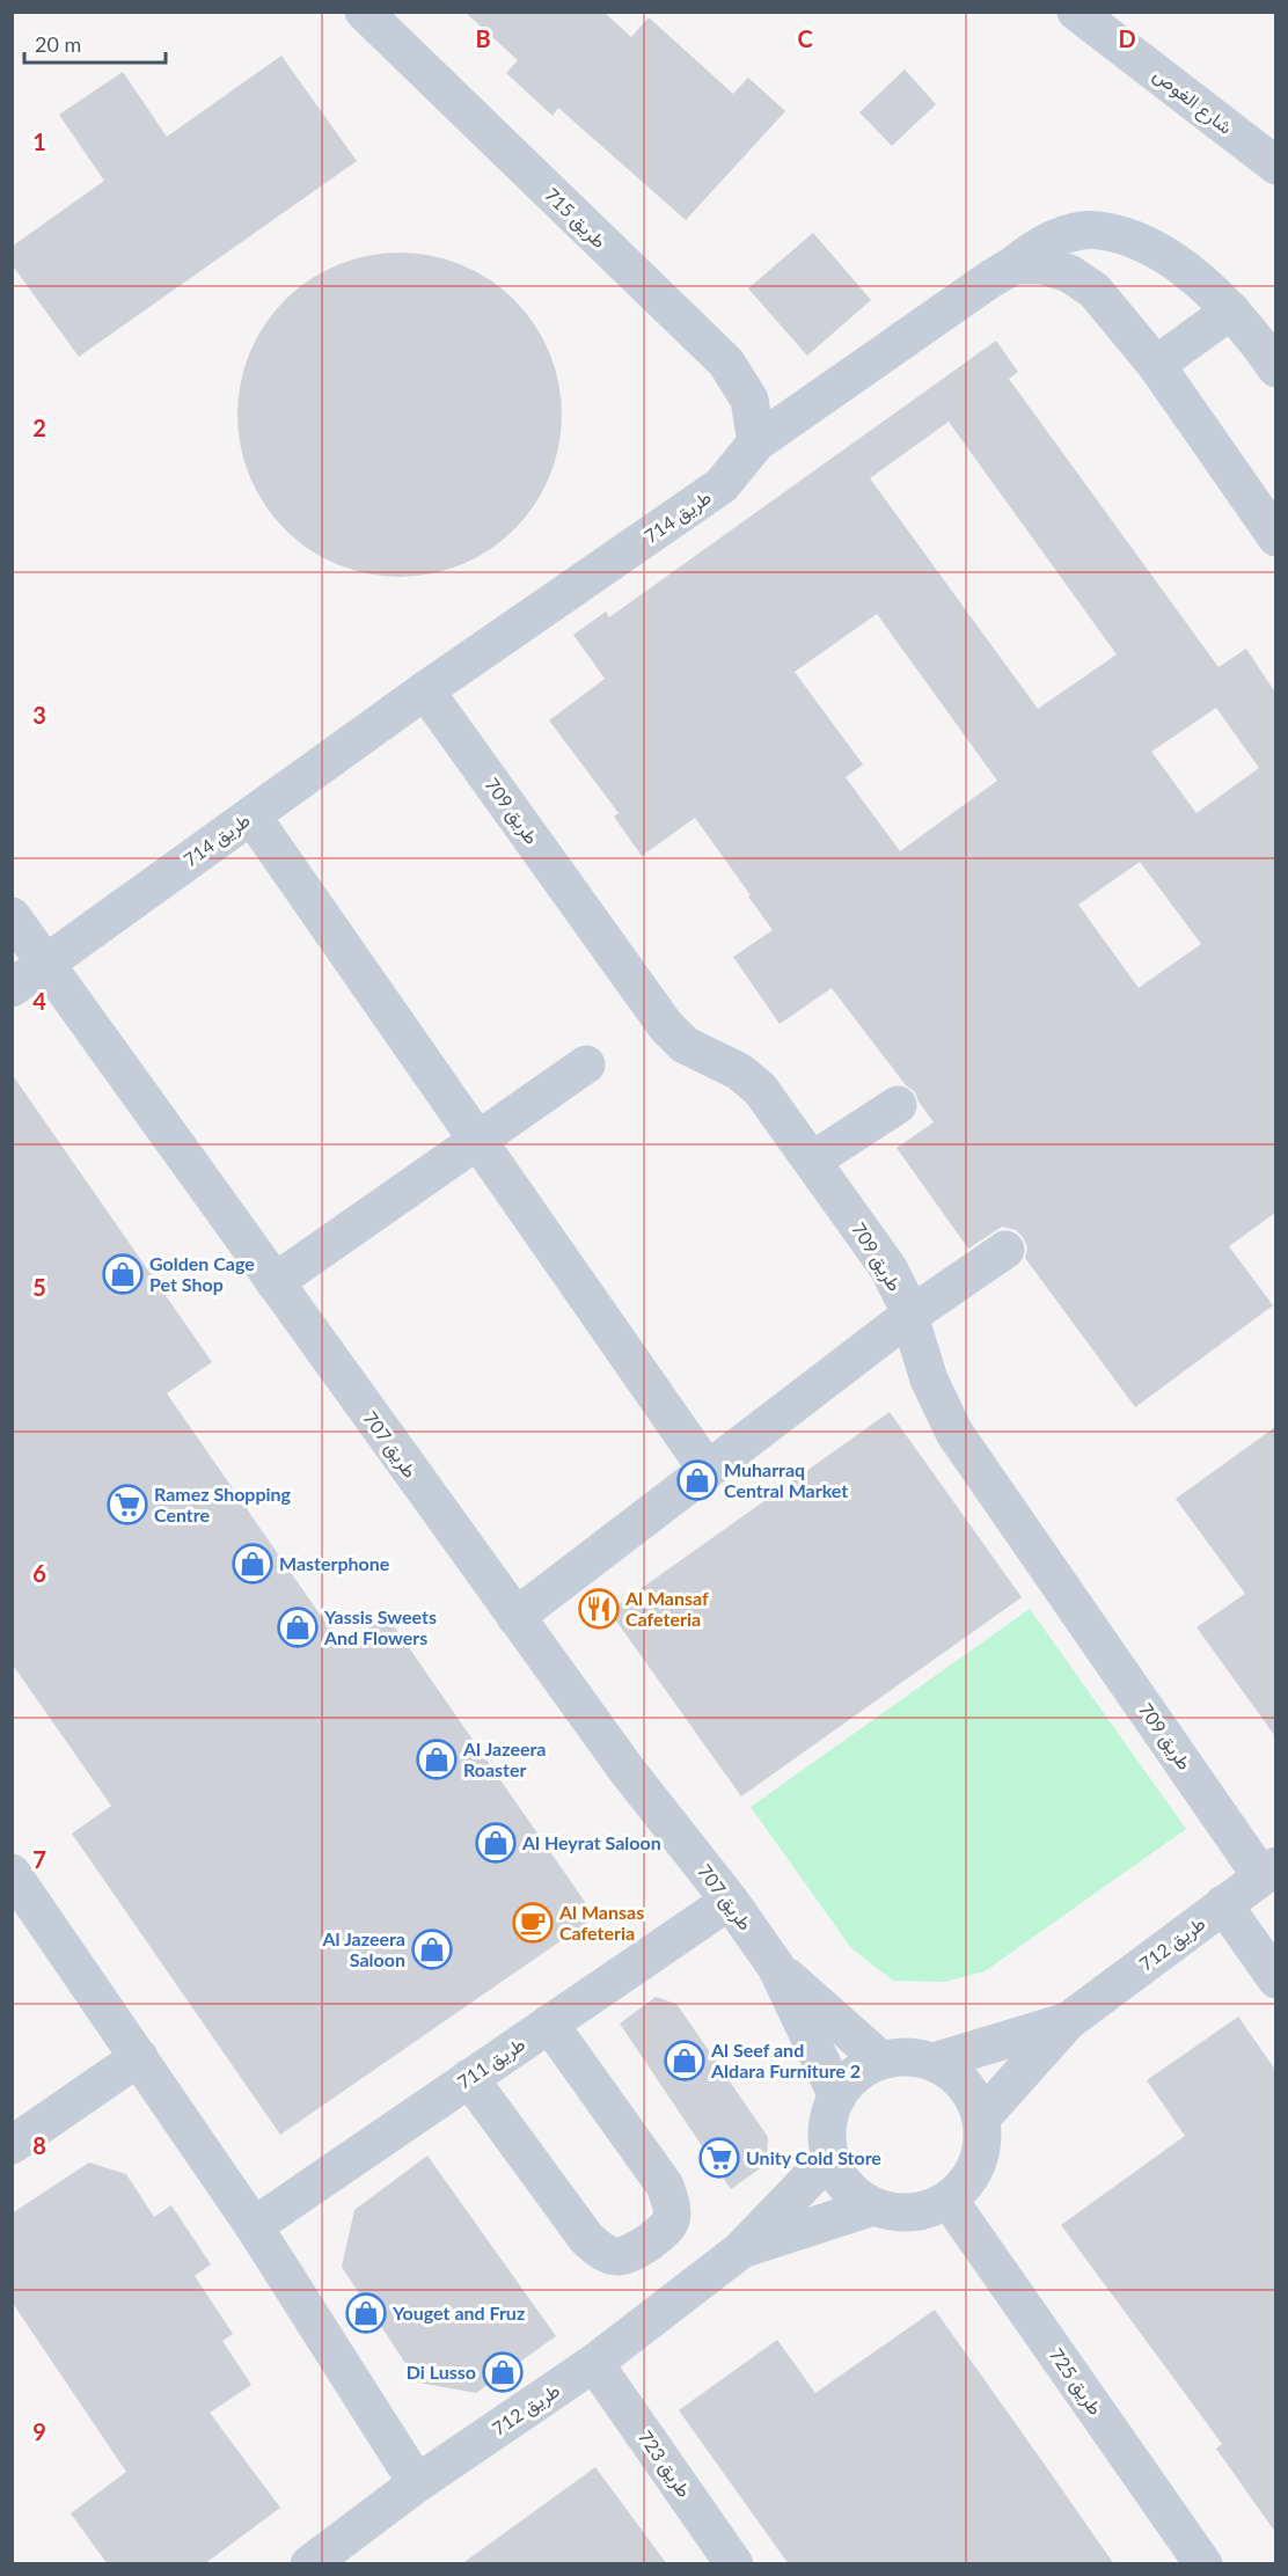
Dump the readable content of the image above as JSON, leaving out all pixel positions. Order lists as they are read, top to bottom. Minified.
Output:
{"streets":{"street":["شارع الغوص","طريق 715","طريق 714","طريق 709","طريق 707","طريق 712","طريق 711","طريق 725","طريق 723"]},"crossings":[["طريق 715","طريق 714"],["طريق 714","طريق 709"],["طريق 714","طريق 707"],["طريق 709","طريق 712"],["طريق 707","طريق 712"],["طريق 707","طريق 711"],["طريق 707","طريق 725"],["طريق 712","طريق 725"],["طريق 712","طريق 723"]],"places":{"shop":["Golden Cage Pet Shop","Muharraq Central Market","Masterphone","Yassis Sweets And Flowers","Al Jazeera Roaster","Al Heyrat Saloon","Al Jazeera Saloon","Al Seef and Aldara Furniture 2","Youget and Fruz","Di Lusso"],"supermarket":["Ramez Shopping Centre","Unity Cold Store"],"restaurant":["Al Mansaf Cafeteria"],"cafe":["Al Mansas Cafeteria"]},"scale_bar":"20 m","grid":{"columns":["B","C","D"],"rows":["1","2","3","4","5","6","7","8","9"]}}
